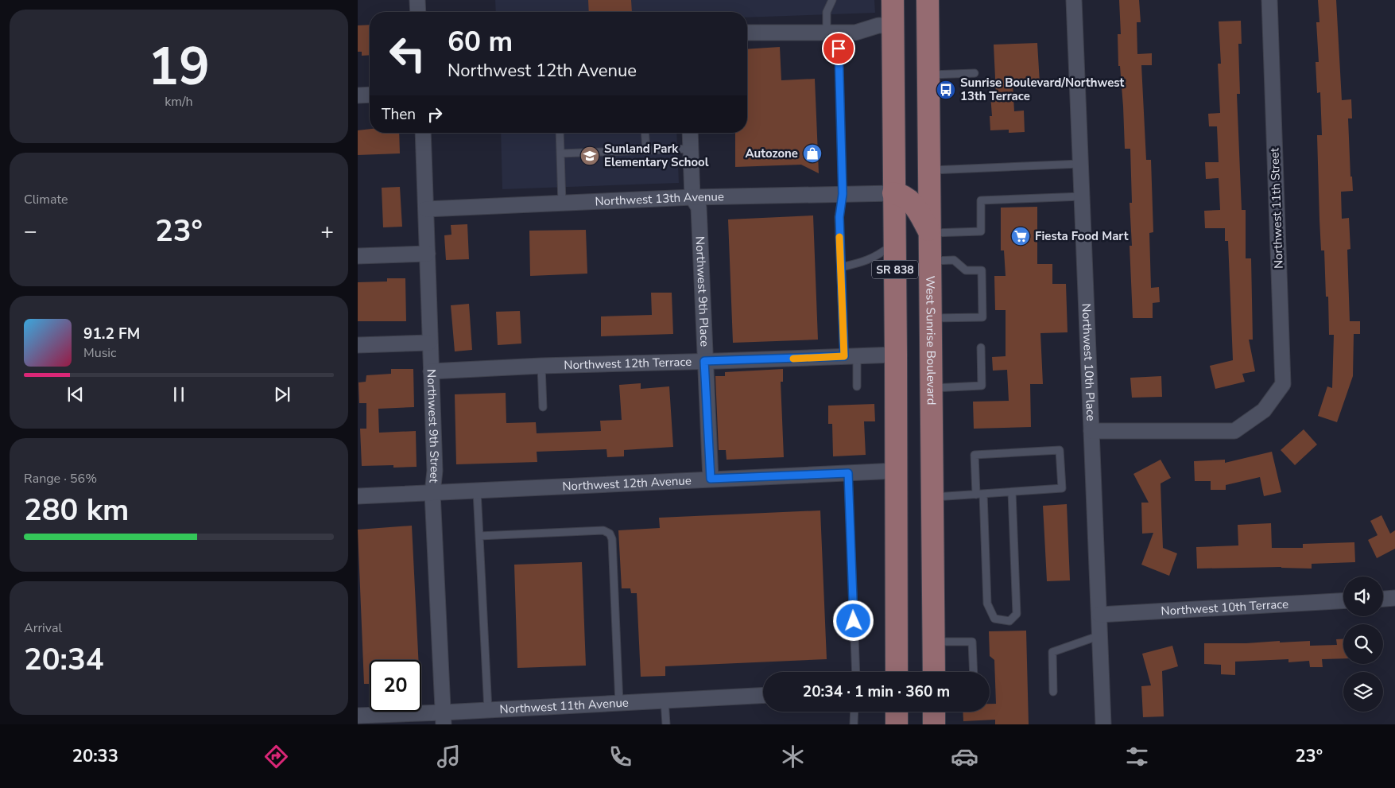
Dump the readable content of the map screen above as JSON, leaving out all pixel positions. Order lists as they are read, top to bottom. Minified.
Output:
{"streets":{"main road":["SR 838","West Sunrise Boulevard"],"street":["Northwest 13th Avenue","Northwest 11th Street","Northwest 9th Place","Northwest 10th Place","Northwest 12th Terrace","Northwest 9th Street","Northwest 12th Avenue","Northwest 10th Terrace","Northwest 11th Avenue"]},"crossings":[["Northwest 13th Avenue","SR 838"],["Northwest 13th Avenue","Northwest 9th Place"],["Northwest 13th Avenue","Northwest 9th Street"],["Northwest 11th Street","Northwest 10th Place"],["SR 838","Northwest 12th Terrace"],["SR 838","Northwest 12th Avenue"],["Northwest 9th Place","Northwest 12th Terrace"],["Northwest 9th Place","Northwest 12th Avenue"],["Northwest 10th Place","Northwest 10th Terrace"],["Northwest 12th Terrace","Northwest 9th Street"],["Northwest 9th Street","Northwest 12th Avenue"],["Northwest 9th Street","Northwest 11th Avenue"]],"places":{"bus stop":["Sunrise Boulevard/Northwest 13th Terrace"],"shop":["Autozone"],"school or university":["Sunland Park Elementary School"],"supermarket":["Fiesta Food Mart"]},"page":{"tile":[["19","km/h"],"Climate",["Range · 56%","280 km"],["Arrival","20:34"]],"turn":["60 m","Northwest 12th Avenue"],"then":"Then","heat":["−","23°","+"],"song":["91.2 FM","Music"],"limit":"20","trip":"20:34 · 1 min · 360 m","tabs":["20:33","23°"]}}
